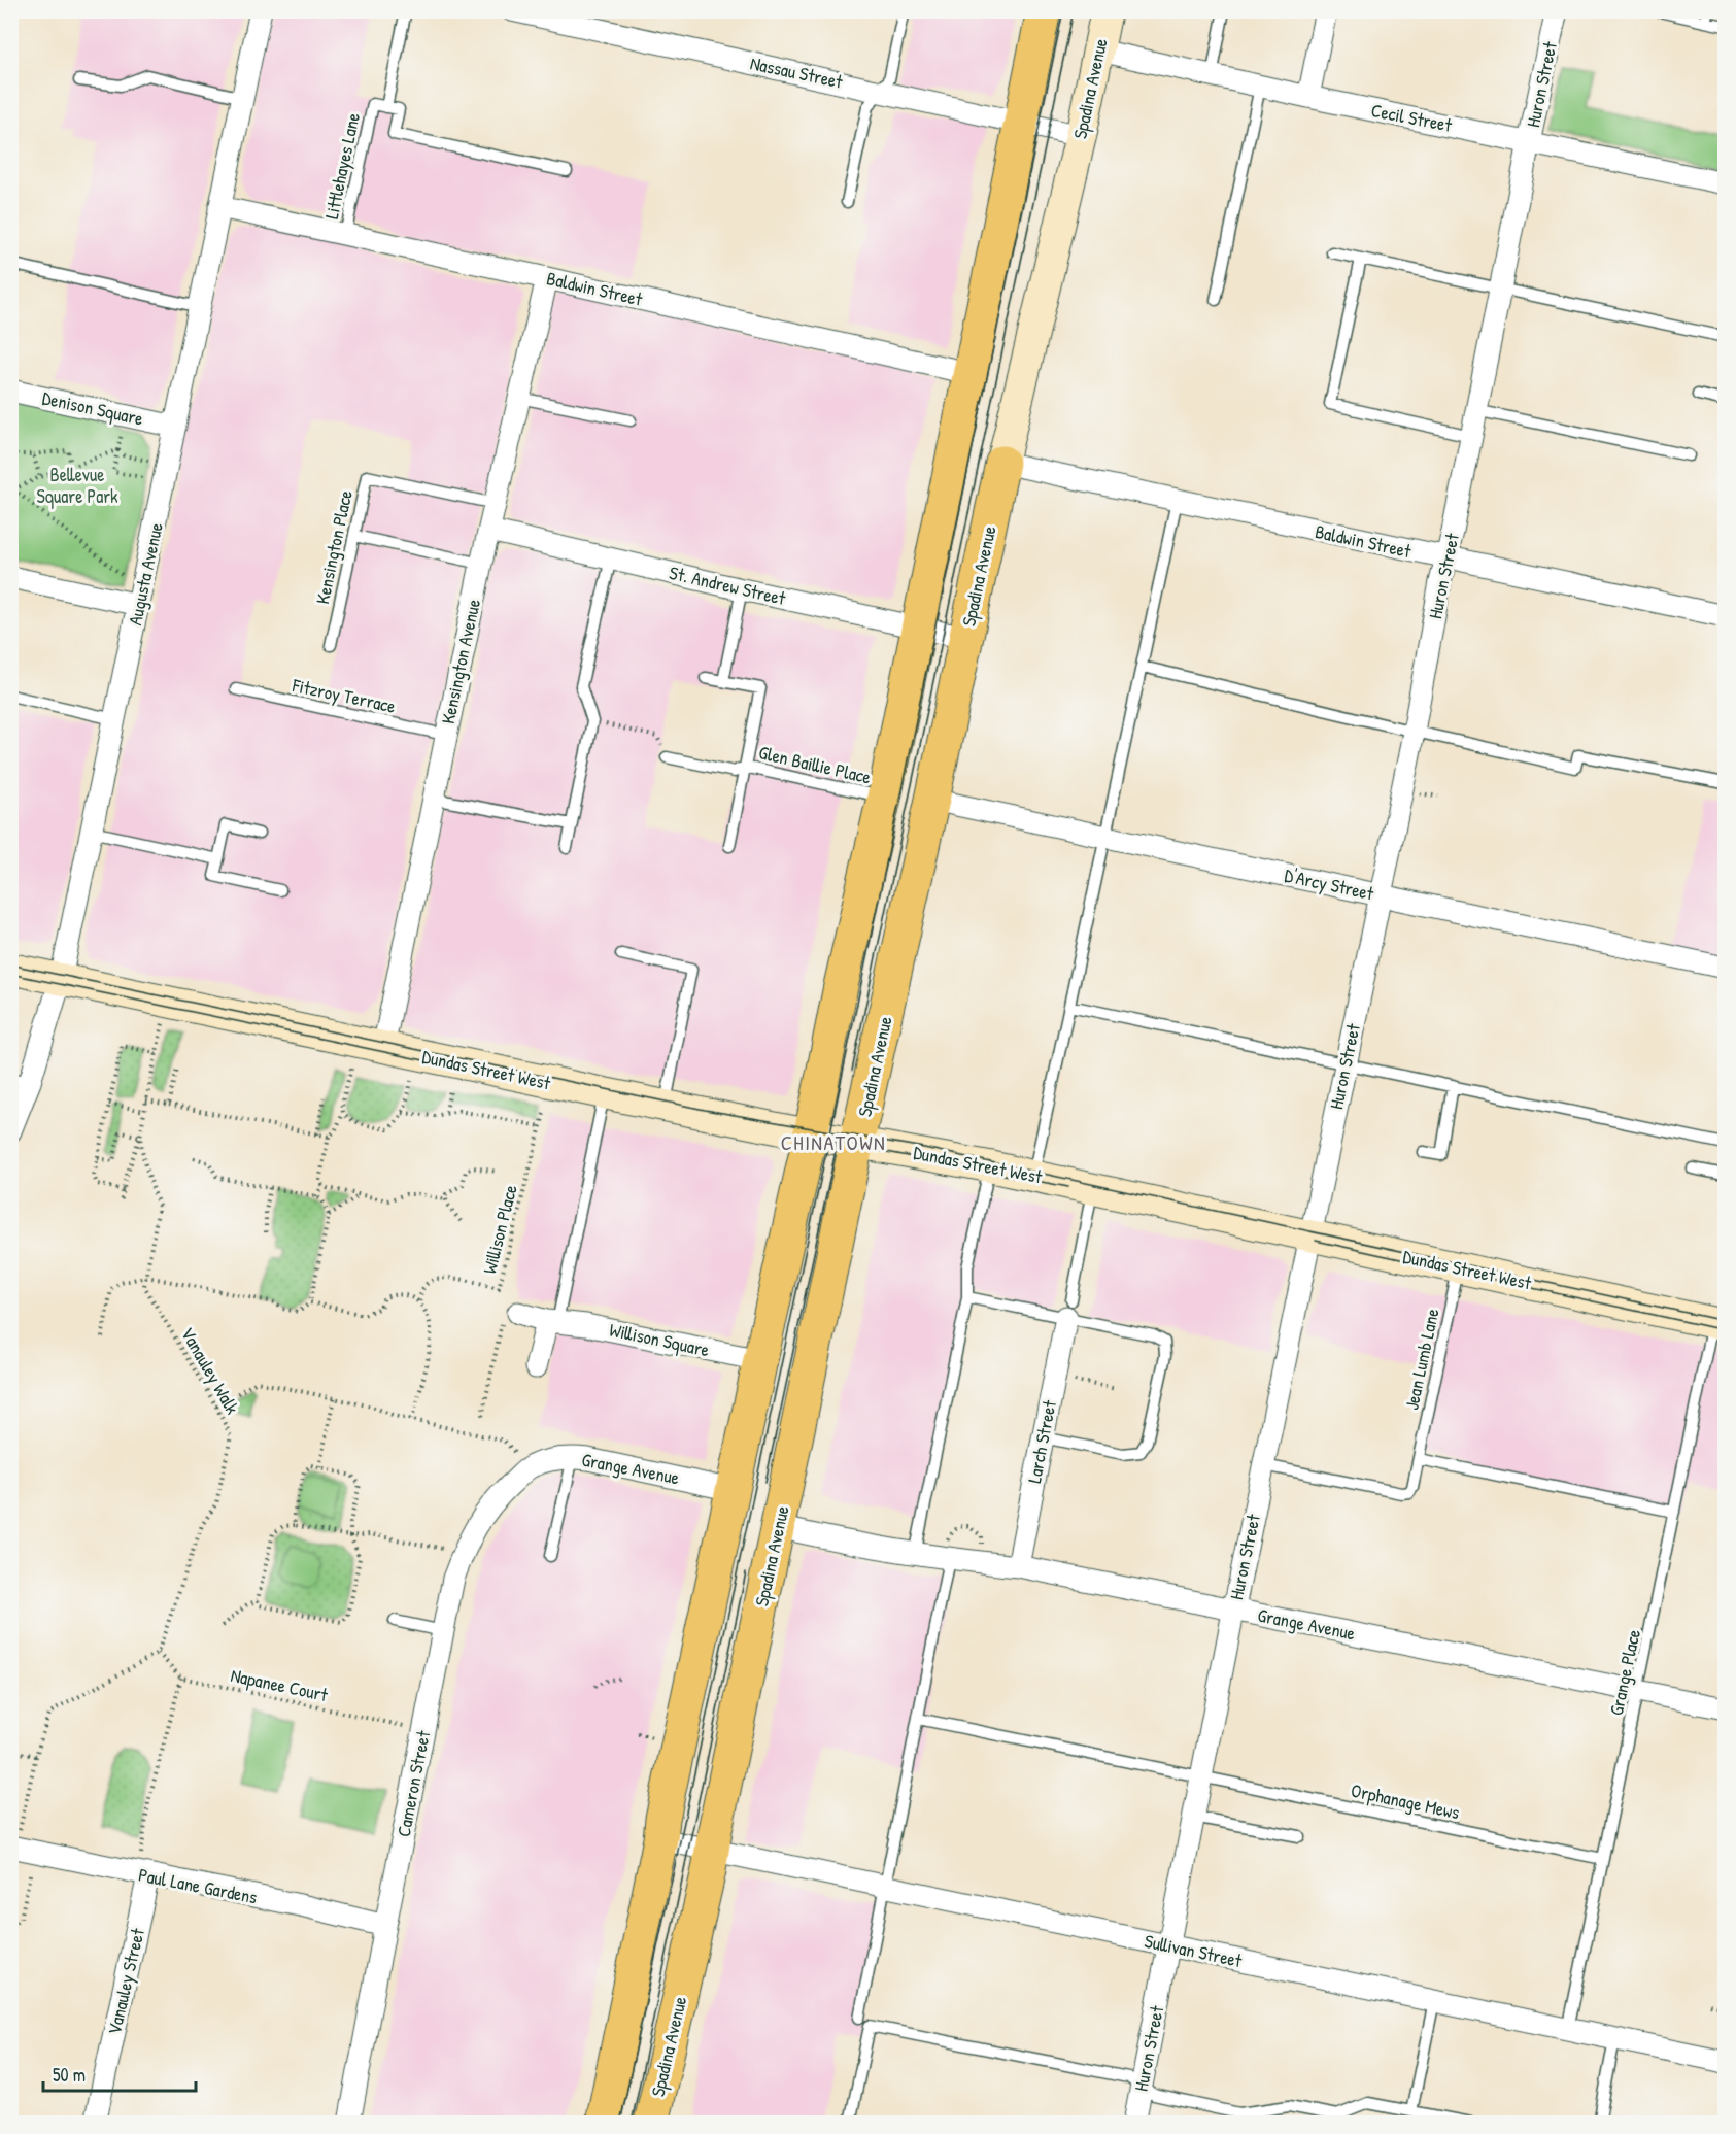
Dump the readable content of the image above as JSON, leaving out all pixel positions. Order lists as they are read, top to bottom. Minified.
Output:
{"streets":{"main road":["Spadina Avenue","Dundas Street West"],"street":["Nassau Street","Huron Street","Cecil Street","Baldwin Street","Denison Square","Augusta Avenue","St. Andrew Street","Kensington Avenue","D'Arcy Street","Willison Square","Larch Street","Grange Avenue","Cameron Street","Paul Lane Gardens","Sullivan Street","Vanauley Street"],"lane":["Littlehayes Lane","Kensington Place","Fitzroy Terrace","Glen Baillie Place","Jean Lumb Lane","Grange Place","Orphanage Mews"],"path":["Willison Place","Vanauley Walk","Napanee Court"]},"crossings":[["Nassau Street","Spadina Avenue"],["Huron Street","Cecil Street"],["Huron Street","Baldwin Street"],["Huron Street","D'Arcy Street"],["Huron Street","Dundas Street West"],["Huron Street","Jean Lumb Lane"],["Huron Street","Grange Avenue"],["Huron Street","Orphanage Mews"],["Huron Street","Sullivan Street"],["Spadina Avenue","Cecil Street"],["Spadina Avenue","Baldwin Street"],["Spadina Avenue","St. Andrew Street"],["Spadina Avenue","D'Arcy Street"],["Spadina Avenue","Dundas Street West"],["Spadina Avenue","Grange Avenue"],["Spadina Avenue","Sullivan Street"],["Littlehayes Lane","Baldwin Street"],["Baldwin Street","Augusta Avenue"],["Baldwin Street","Kensington Avenue"],["Denison Square","Augusta Avenue"],["Kensington Place","Kensington Avenue"],["Augusta Avenue","Dundas Street West"],["St. Andrew Street","Kensington Avenue"],["Kensington Avenue","Fitzroy Terrace"],["Kensington Avenue","Dundas Street West"],["Dundas Street West","Jean Lumb Lane"],["Dundas Street West","Vanauley Walk"],["Dundas Street West","Grange Place"],["Larch Street","Grange Avenue"],["Grange Avenue","Grange Place"],["Grange Avenue","Cameron Street"],["Grange Place","Orphanage Mews"],["Grange Place","Sullivan Street"],["Cameron Street","Paul Lane Gardens"],["Paul Lane Gardens","Vanauley Street"]],"districts":["CHINATOWN"],"parks":["Bellevue Square Park"],"scale_bar":"50 m"}
